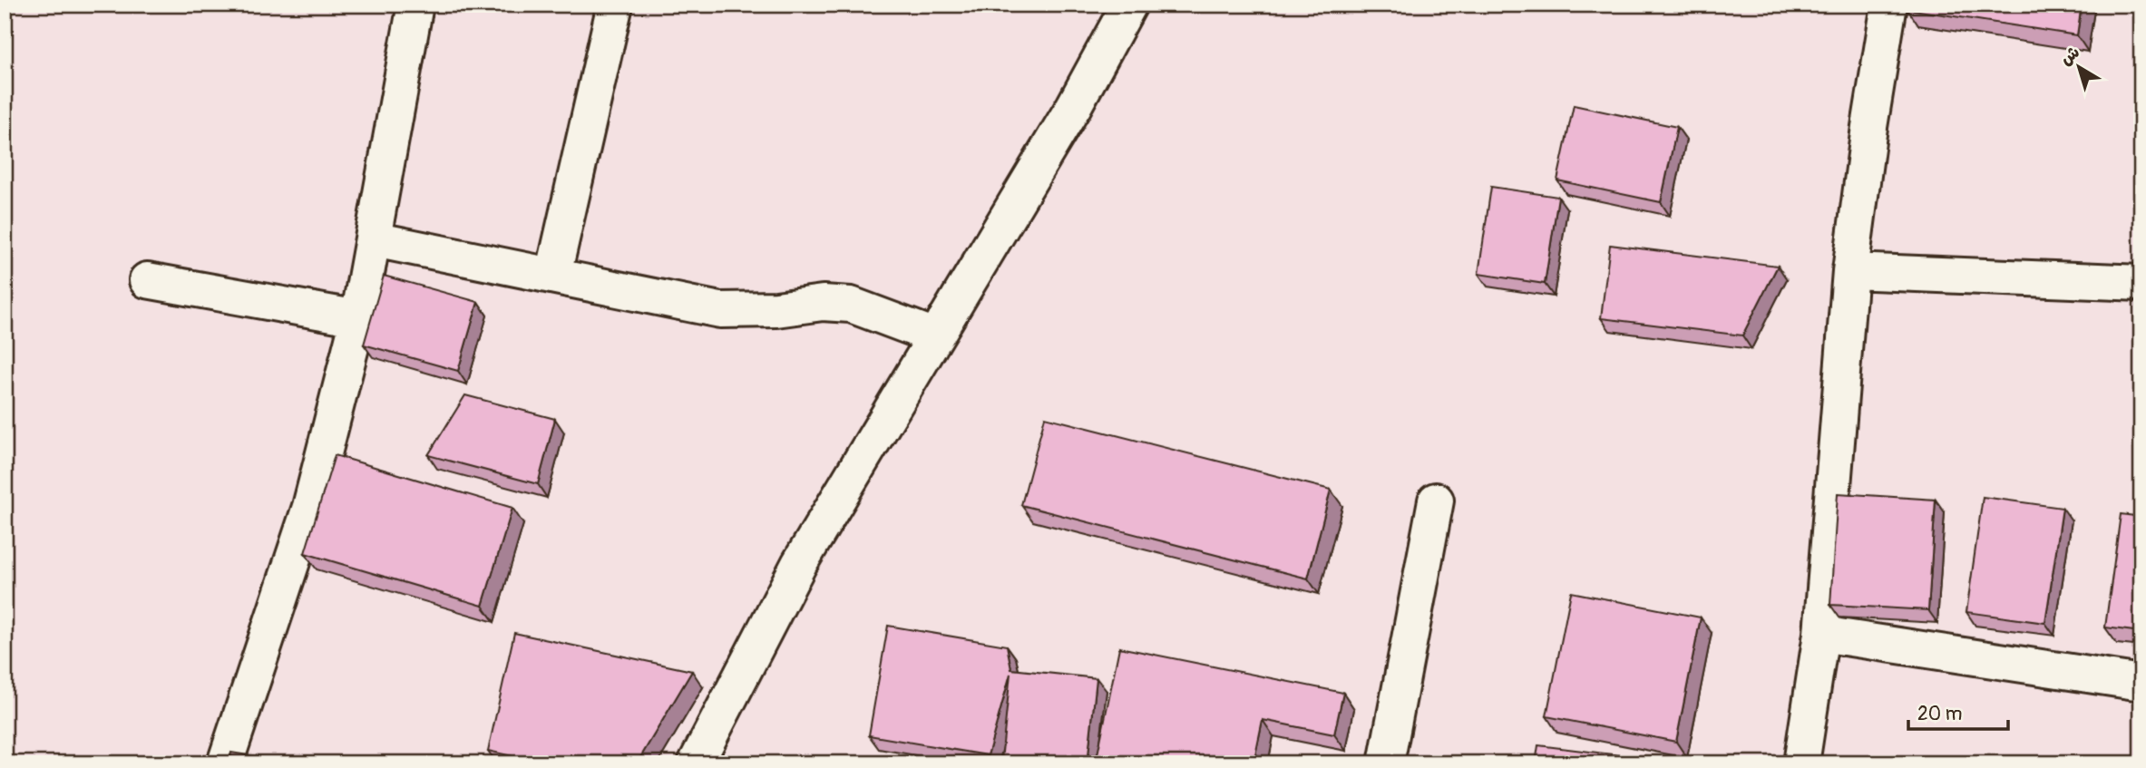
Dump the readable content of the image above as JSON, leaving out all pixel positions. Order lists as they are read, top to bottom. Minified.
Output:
{"scale_bar":"20 m","north":"top left"}
